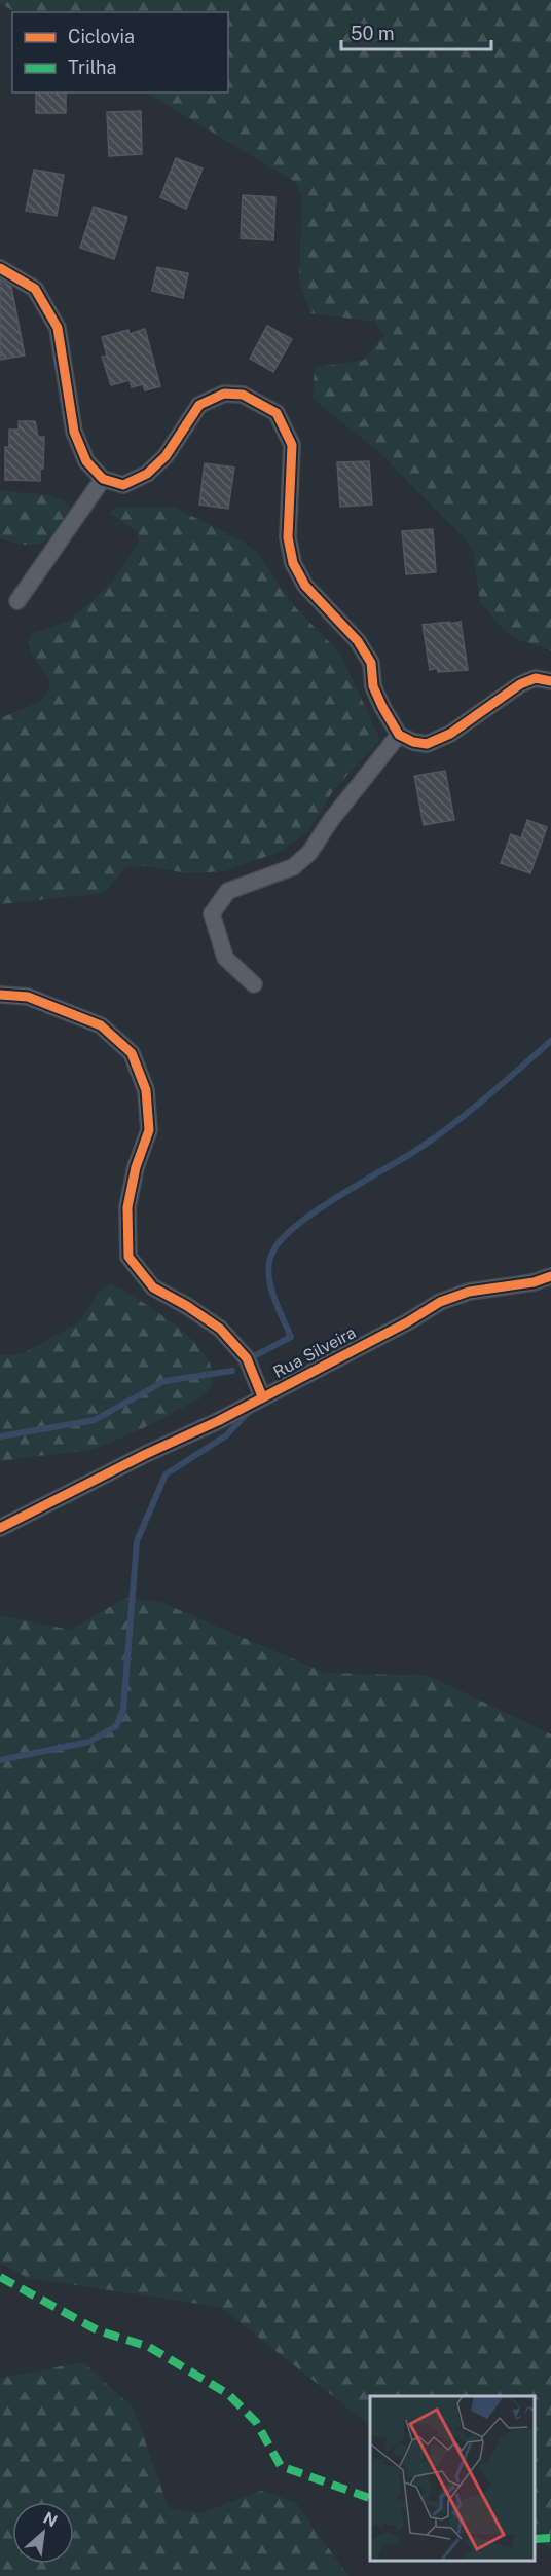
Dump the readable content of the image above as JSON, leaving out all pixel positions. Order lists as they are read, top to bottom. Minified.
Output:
{"streets":{"street":["Rua Silveira"]},"legend":["Ciclovia","Trilha"],"scale_bar":"50 m","north":"top right"}
